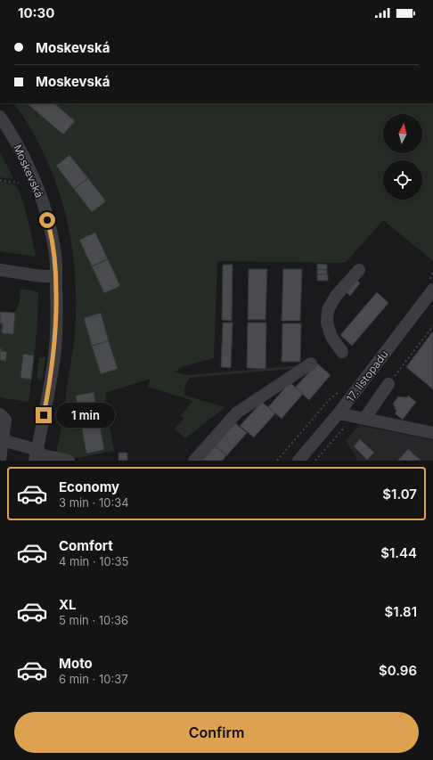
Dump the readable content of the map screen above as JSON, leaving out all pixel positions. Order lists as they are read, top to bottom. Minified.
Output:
{"streets":{"street":["Moskevská","17. listopadu"]},"north":"top","page":{"status":"10:30","banner":["Moskevská","Moskevská"],"bubble":"1 min","list":[{"name":"Economy","note":"3 min · 10:34","value":"$1.07"},{"name":"Comfort","note":"4 min · 10:35","value":"$1.44"},{"name":"XL","note":"5 min · 10:36","value":"$1.81"},{"name":"Moto","note":"6 min · 10:37","value":"$0.96"}],"buttons":"Confirm"}}
